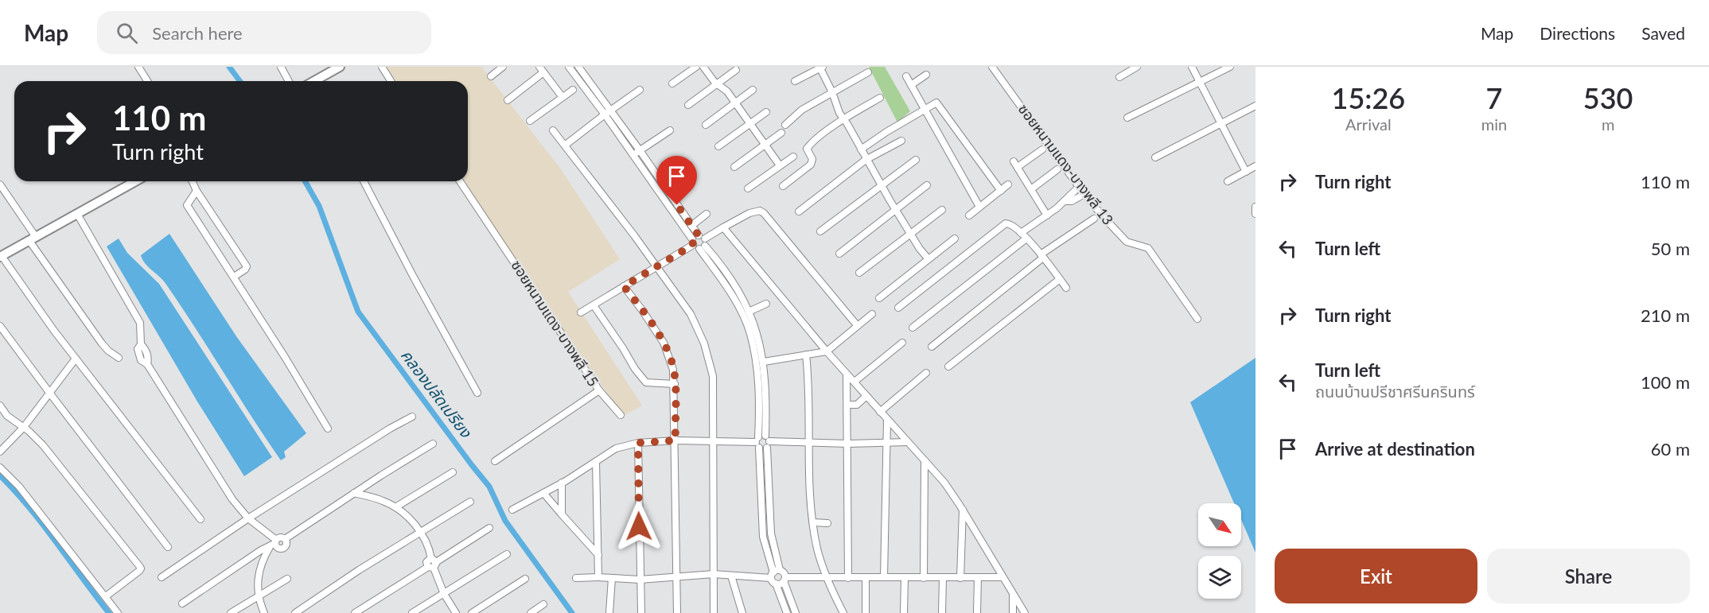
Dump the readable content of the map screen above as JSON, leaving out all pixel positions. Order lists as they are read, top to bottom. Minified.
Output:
{"streets":{"street":["ซอยหนามแดง-บางพลี 13","ซอยหนามแดง-บางพลี 15"]},"water":["คลองปลัดเปรียง"],"north":"bottom right","page":{"header":"Map","search":"Search here","nav":["Map","Directions","Saved"],"eta":["15:26","Arrival","7","min","530","m"],"turn":["110 m","Turn right"],"list":[{"name":"Turn right","value":"110 m"},{"name":"Turn left","value":"50 m"},{"name":"Turn right","value":"210 m"},{"name":"Turn left","note":"ถนนบ้านปรีชาศรีนครินทร์","value":"100 m"},{"name":"Arrive at destination","value":"60 m"}],"buttons":["Exit","Share"]}}
